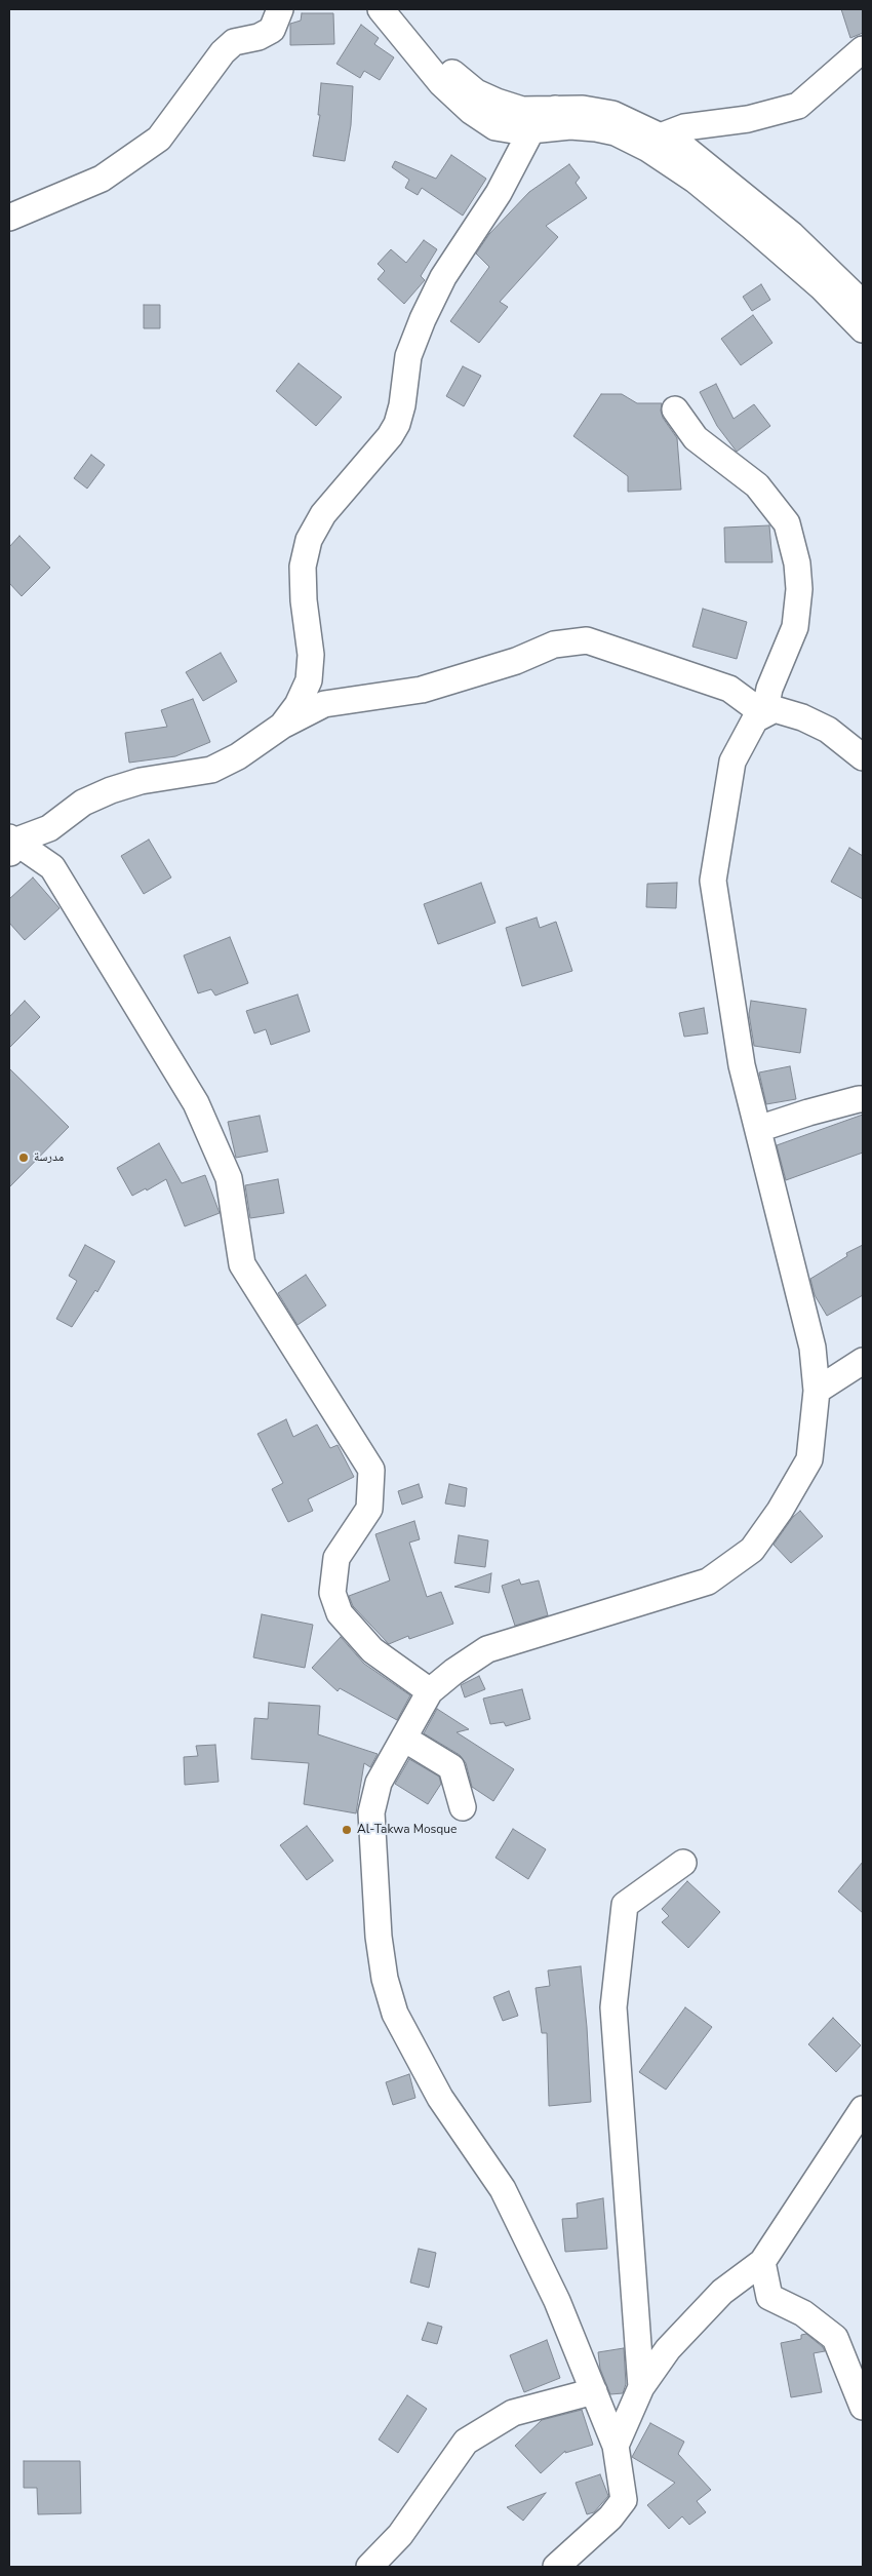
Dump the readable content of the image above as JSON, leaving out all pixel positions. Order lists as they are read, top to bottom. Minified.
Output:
{"places":["مدرسة","Al-Takwa Mosque"]}
